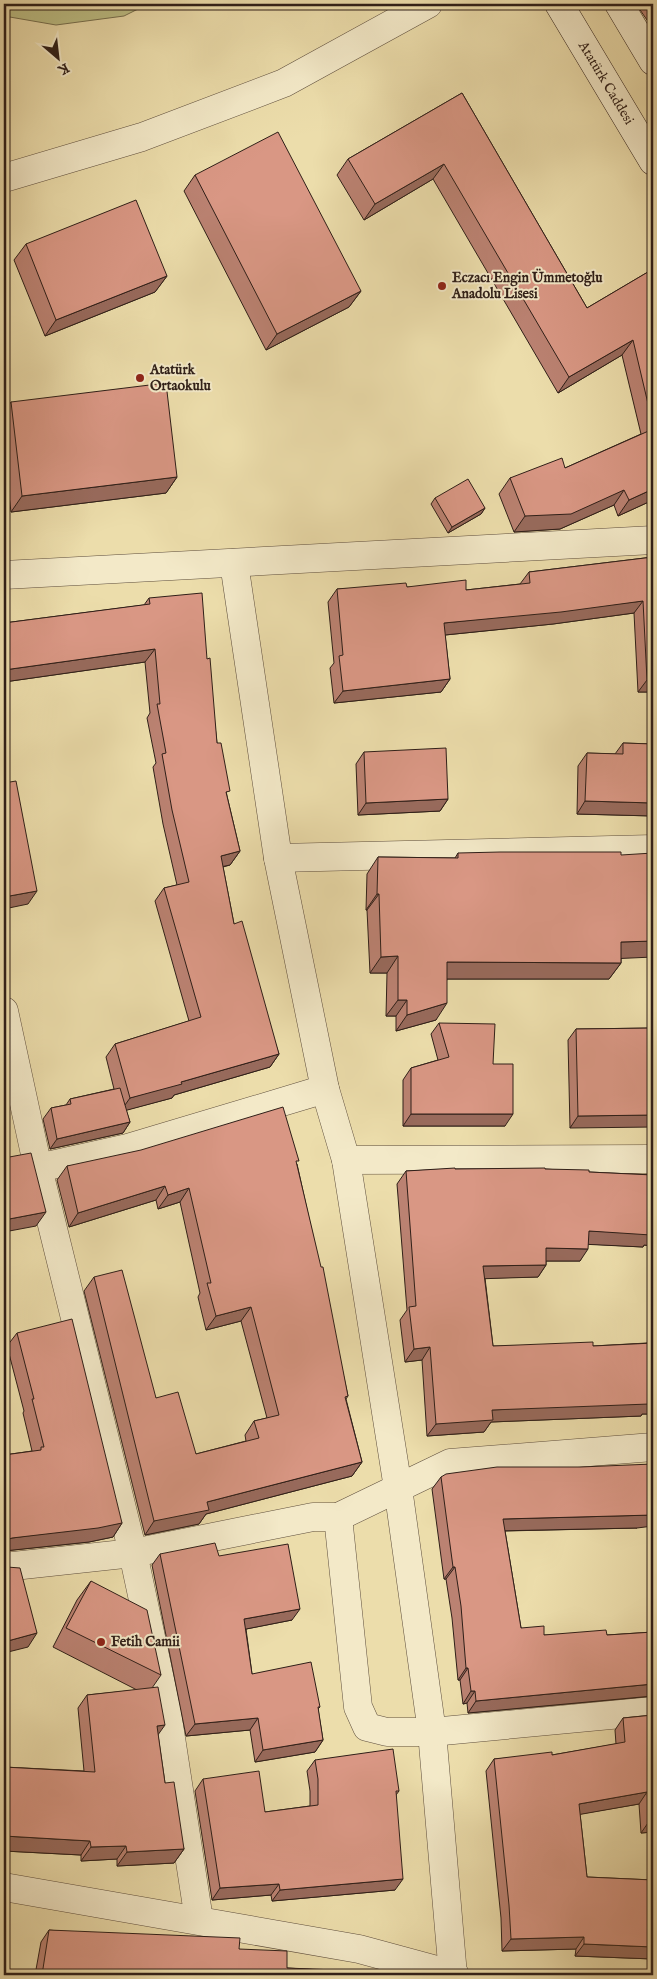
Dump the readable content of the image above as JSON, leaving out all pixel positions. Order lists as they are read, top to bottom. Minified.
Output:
{"streets":{"street":["Atatürk Caddesi"]},"places":["Eczacı Engin Ümmetoğlu Anadolu Lisesi","Atatürk Ortaokulu","Fetih Camii"],"north":"bottom right"}
